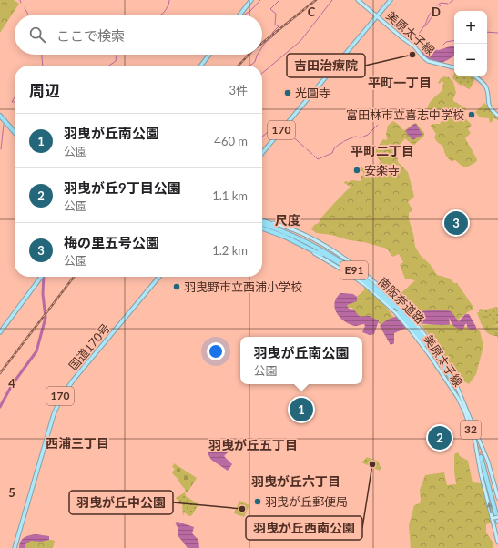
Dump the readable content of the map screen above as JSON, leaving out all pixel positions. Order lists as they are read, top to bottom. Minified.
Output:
{"streets":{"highway":["170","E91","南阪奈道路","国道170号"],"main road":["美原太子線","32"]},"crossings":[["美原太子線","170"],["美原太子線","南阪奈道路"]],"districts":["平町一丁目","平町二丁目","尺度","西浦三丁目","羽曳が丘五丁目","羽曳が丘六丁目"],"places":["吉田治療院","光圓寺","富田林市立喜志中学校","安楽寺","羽曳野市立西浦小学校","羽曳が丘西南公園","羽曳が丘郵便局","羽曳が丘中公園"],"page":{"map_buttons":["+","−"],"search":"ここで検索","heading":["周辺","3件"],"list":[{"mark":"1","name":"羽曳が丘南公園","note":"公園","value":"460 m"},{"mark":"2","name":"羽曳が丘9丁目公園","note":"公園","value":"1.1 km"},{"mark":"3","name":"梅の里五号公園","note":"公園","value":"1.2 km"}],"pins":["3","1","2"],"popup":["羽曳が丘南公園","公園"]},"grid":{"columns":["C","D"],"rows":["4","5"]}}
